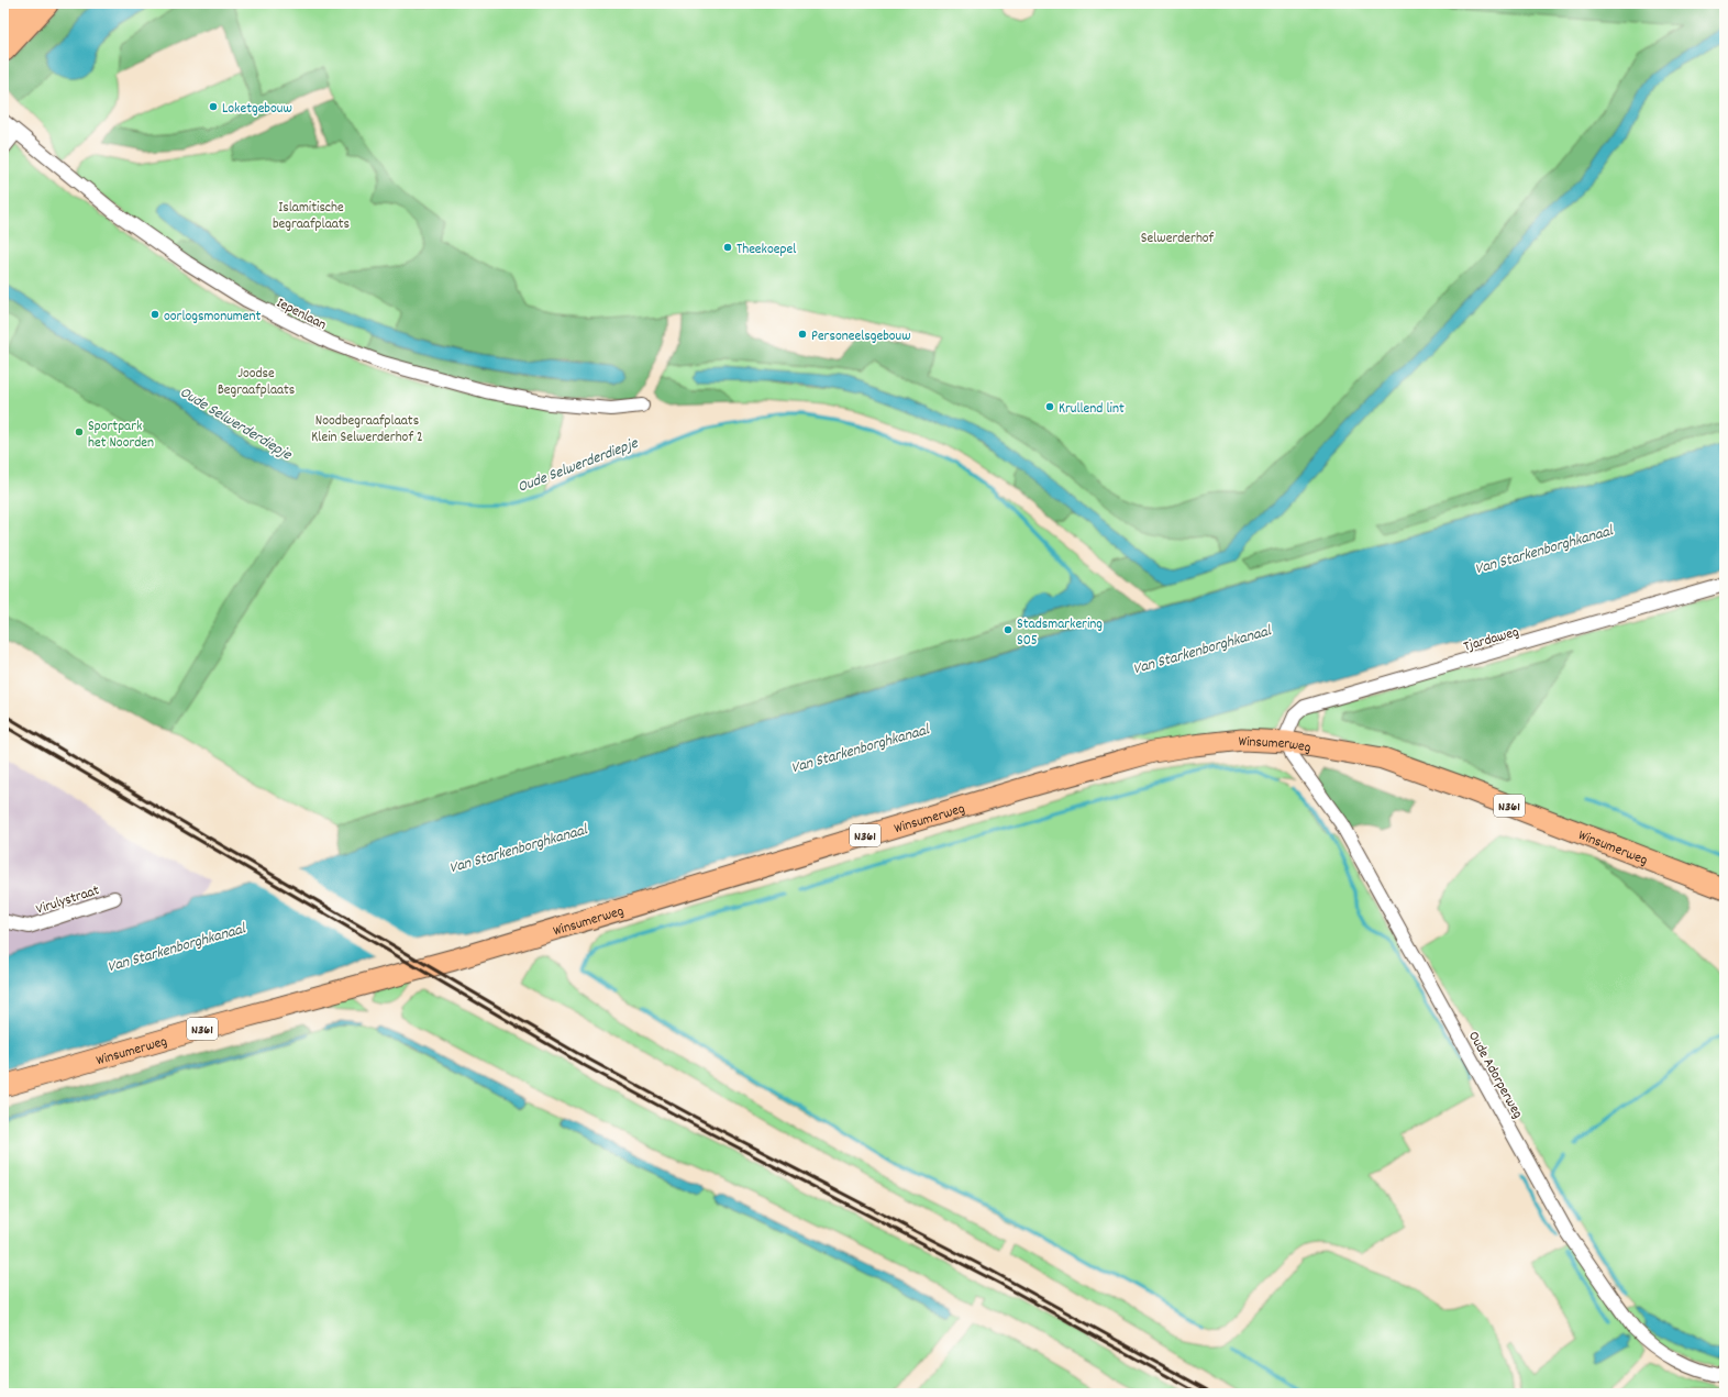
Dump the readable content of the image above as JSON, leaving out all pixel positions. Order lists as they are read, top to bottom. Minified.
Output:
{"streets":{"main road":["Winsumerweg","N361"],"street":["Iepenlaan","Tjardaweg","Virulystraat","Oude Adorperweg"]},"crossings":[["Tjardaweg","Winsumerweg"],["Tjardaweg","Oude Adorperweg"],["Winsumerweg","Oude Adorperweg"]],"water":["Oude Selwerderdiepje","Van Starkenborghkanaal"],"parks":["Islamitische begraafplaats","Selwerderhof","Joodse Begraafplaats","Noodbegraafplaats Klein Selwerderhof 2"],"places":["Loketgebouw","Theekoepel","oorlogsmonument","Personeelsgebouw","Krullend lint","Sportpark het Noorden","Stadsmarkering S05"]}
